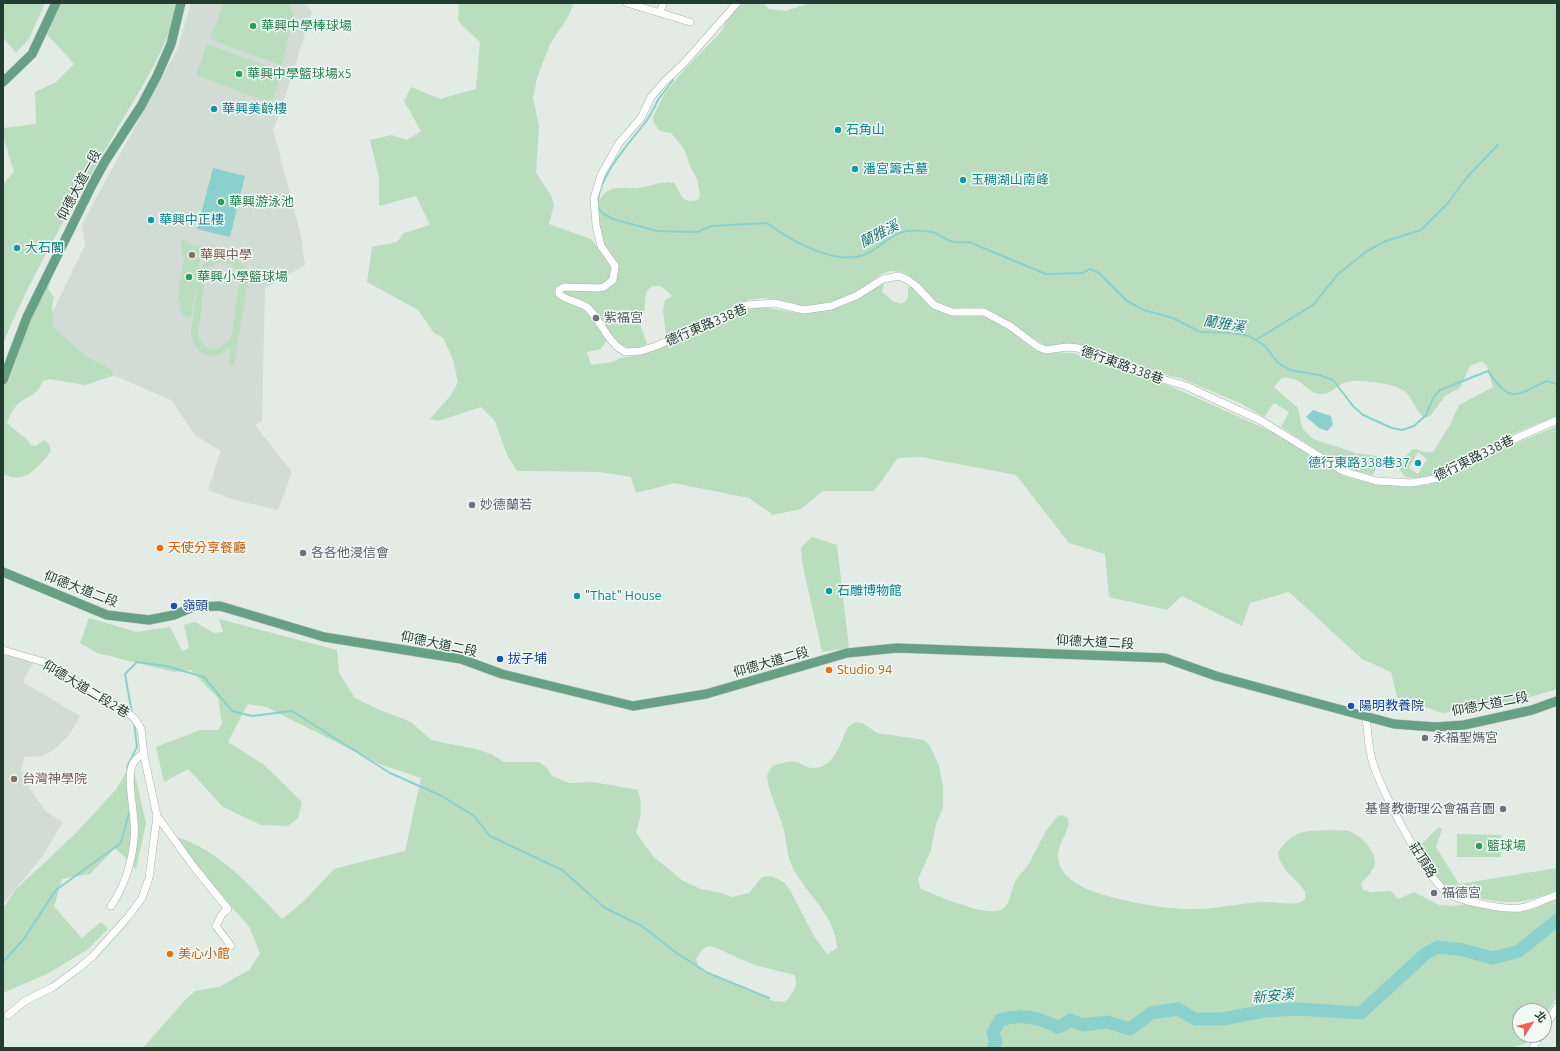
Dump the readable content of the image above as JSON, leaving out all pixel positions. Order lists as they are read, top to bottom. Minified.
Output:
{"streets":{"main road":["仰德大道一段","仰德大道二段"],"street":["德行東路338巷","仰德大道二段2巷","莊頂路"]},"crossings":[["仰德大道二段","莊頂路"]],"water":["蘭雅溪","新安溪"],"places":["華興中學棒球場","華興中學籃球場x5","華興美齡樓","石角山","潘宮籌古墓","玉稠湖山南峰","華興游泳池","華興中正樓","大石閣","華興中學","華興小學籃球場","紫福宮","德行東路338巷37","妙德蘭若","天使分享餐廳","各各他浸信會","石雕博物館","\"That\" House","嶺頭","拔子埔","Studio 94","陽明教養院","永福聖媽宮","台灣神學院","基督教衛理公會福音園","籃球場","福德宮","美心小館"],"north":"top right"}
